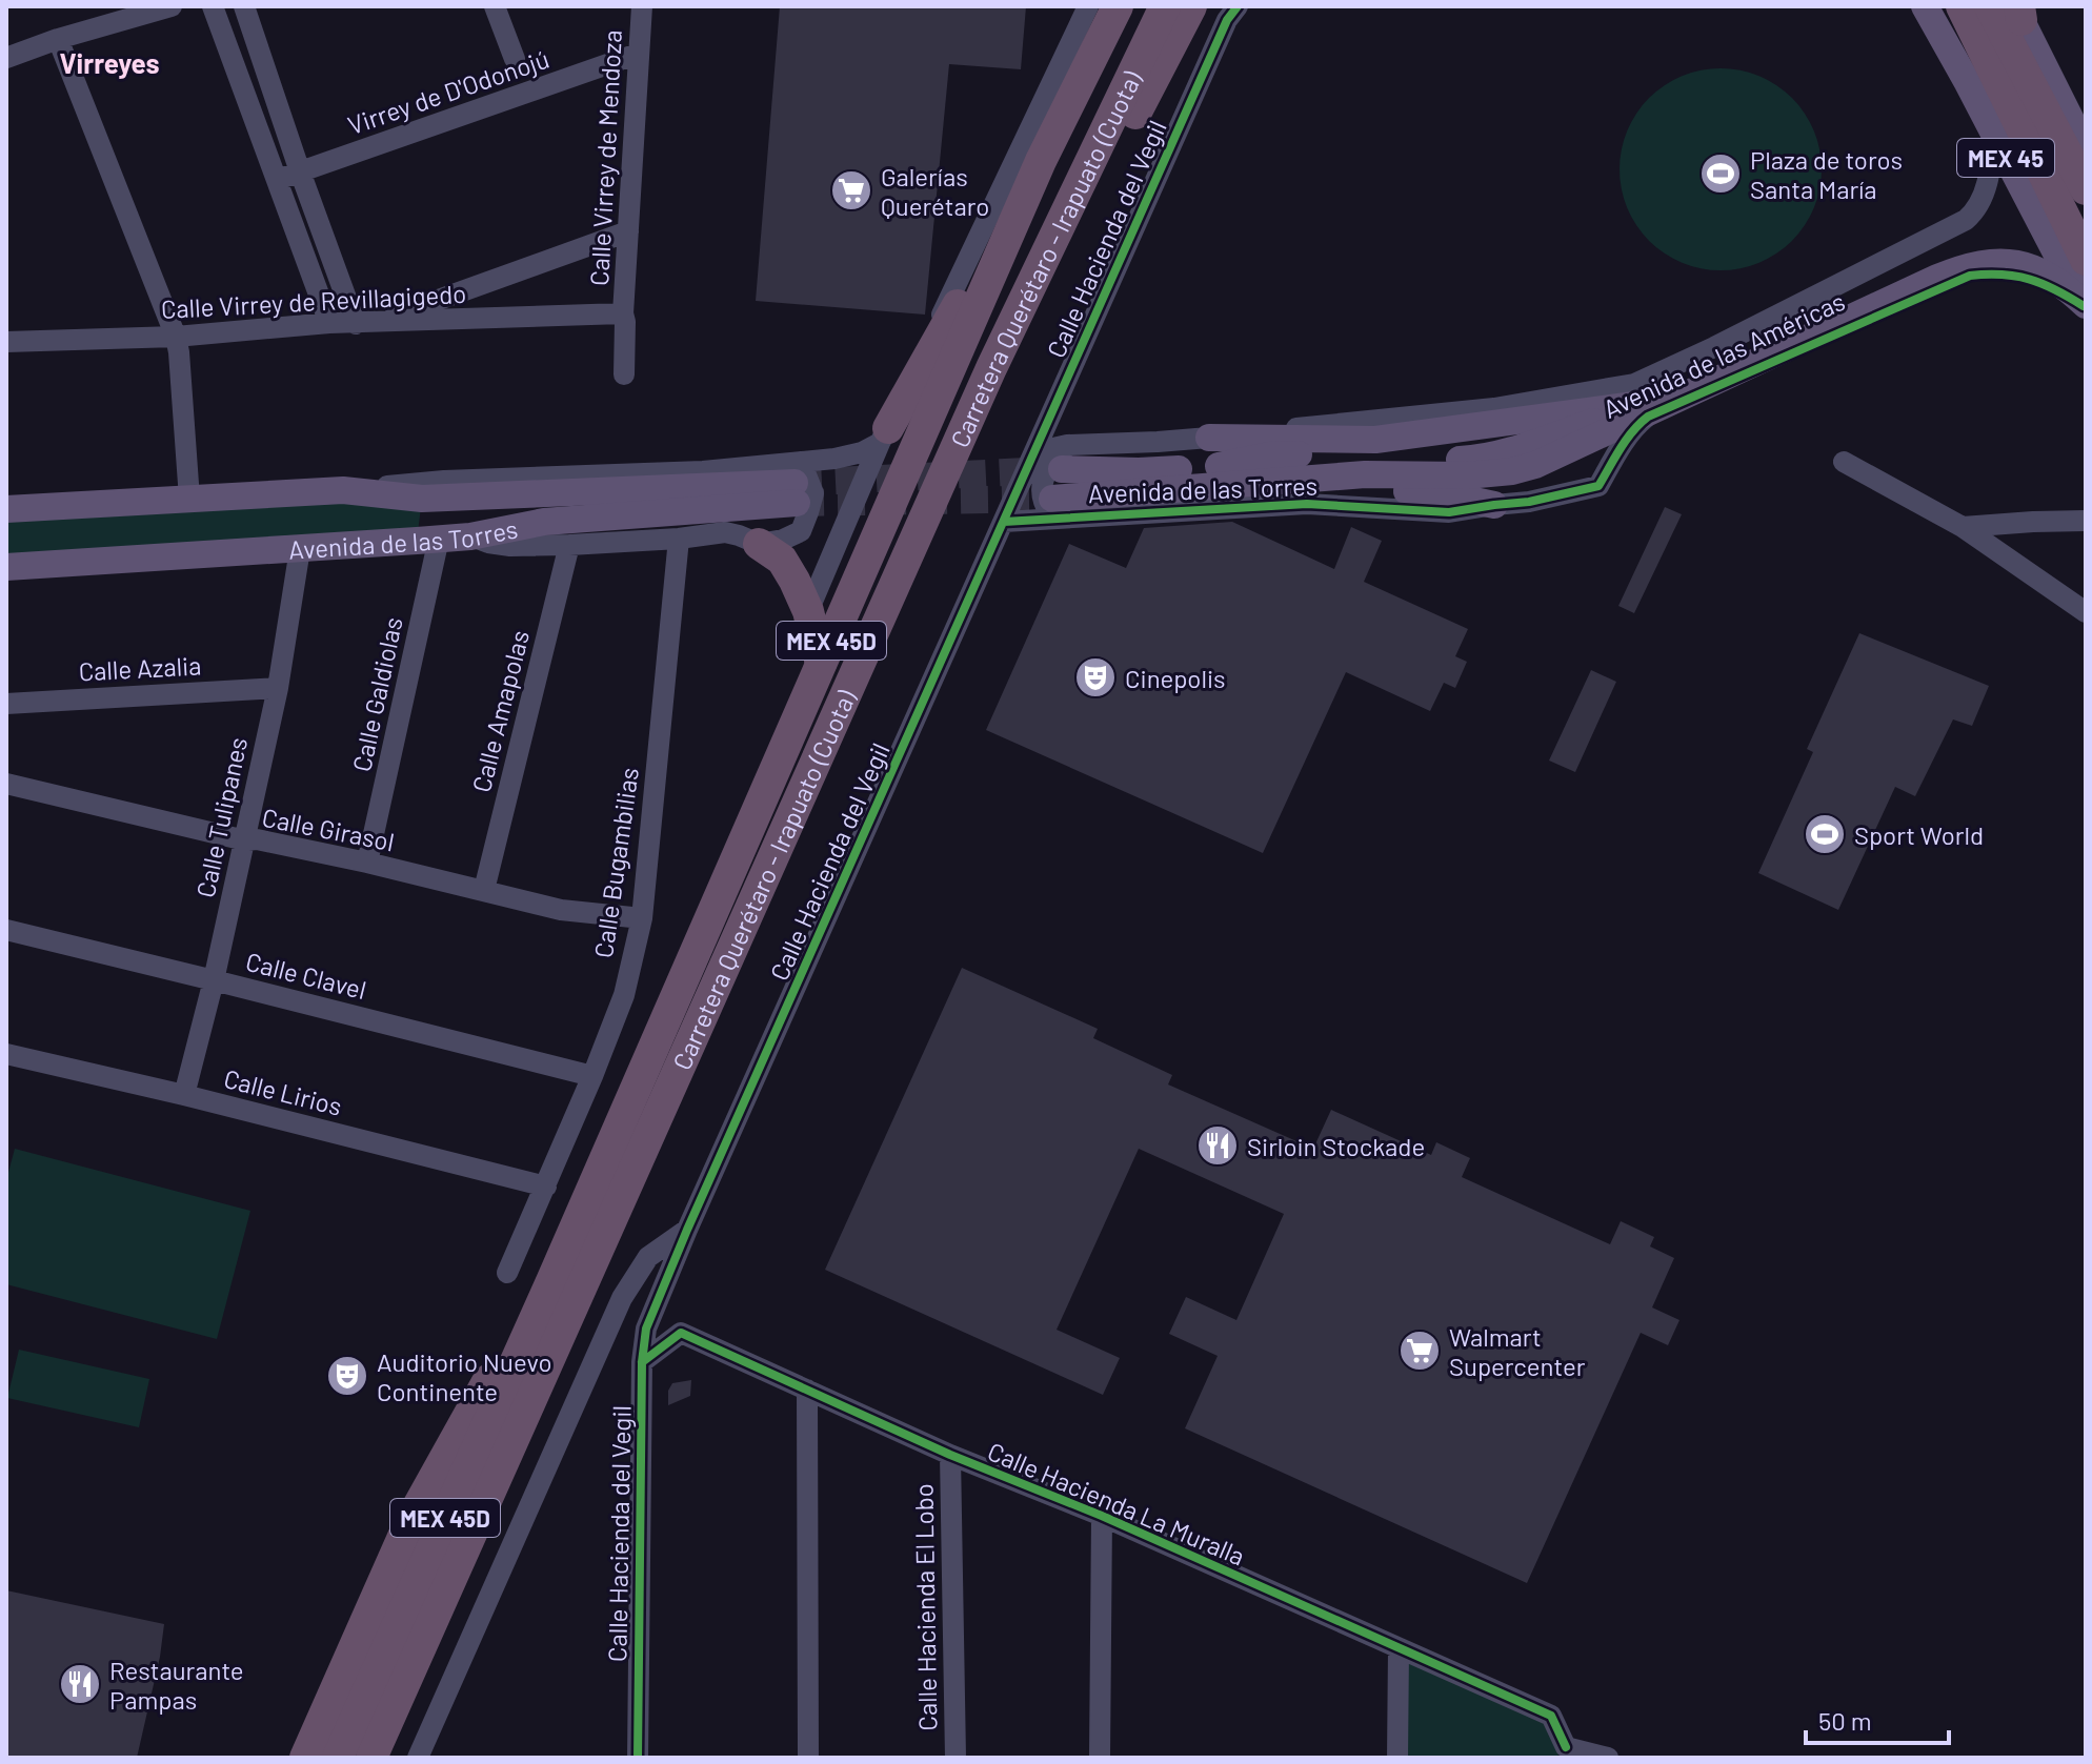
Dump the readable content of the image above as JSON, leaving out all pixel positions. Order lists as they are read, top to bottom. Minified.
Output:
{"streets":{"highway":["MEX 45","Carretera Querétaro - Irapuato (Cuota)","MEX 45D"],"main road":["Avenida de las Américas","Avenida de las Torres"],"street":["Virrey de D'Odonojú","Calle Virrey de Mendoza","Calle Hacienda del Vegil","Calle Virrey de Revillagigedo","Calle Azalia","Calle Galdiolas","Calle Amapolas","Calle Tulipanes","Calle Girasol","Calle Bugambilias","Calle Clavel","Calle Lirios","Calle Hacienda La Muralla","Calle Hacienda El Lobo"]},"crossings":[["Virrey de D'Odonojú","Calle Virrey de Mendoza"],["Calle Virrey de Mendoza","Calle Virrey de Revillagigedo"],["MEX 45","Avenida de las Américas"],["MEX 45","Avenida de las Torres"],["Calle Hacienda del Vegil","Avenida de las Torres"],["Calle Hacienda del Vegil","Calle Hacienda La Muralla"],["Avenida de las Américas","Avenida de las Torres"],["Avenida de las Torres","Calle Galdiolas"],["Avenida de las Torres","Calle Tulipanes"],["Calle Azalia","Calle Tulipanes"],["Calle Galdiolas","Calle Girasol"],["Calle Amapolas","Calle Girasol"],["Calle Tulipanes","Calle Girasol"],["Calle Tulipanes","Calle Clavel"],["Calle Tulipanes","Calle Lirios"],["Calle Girasol","Calle Bugambilias"],["Calle Bugambilias","Calle Clavel"],["Calle Bugambilias","Calle Lirios"],["Calle Hacienda La Muralla","Calle Hacienda El Lobo"]],"districts":["Virreyes"],"places":{"sports":["Plaza de toros Santa María","Sport World"],"supermarket":["Galerías Querétaro","Walmart Supercenter"],"theatre":["Cinepolis","Auditorio Nuevo Continente"],"restaurant":["Sirloin Stockade","Restaurante Pampas"]},"scale_bar":"50 m"}
